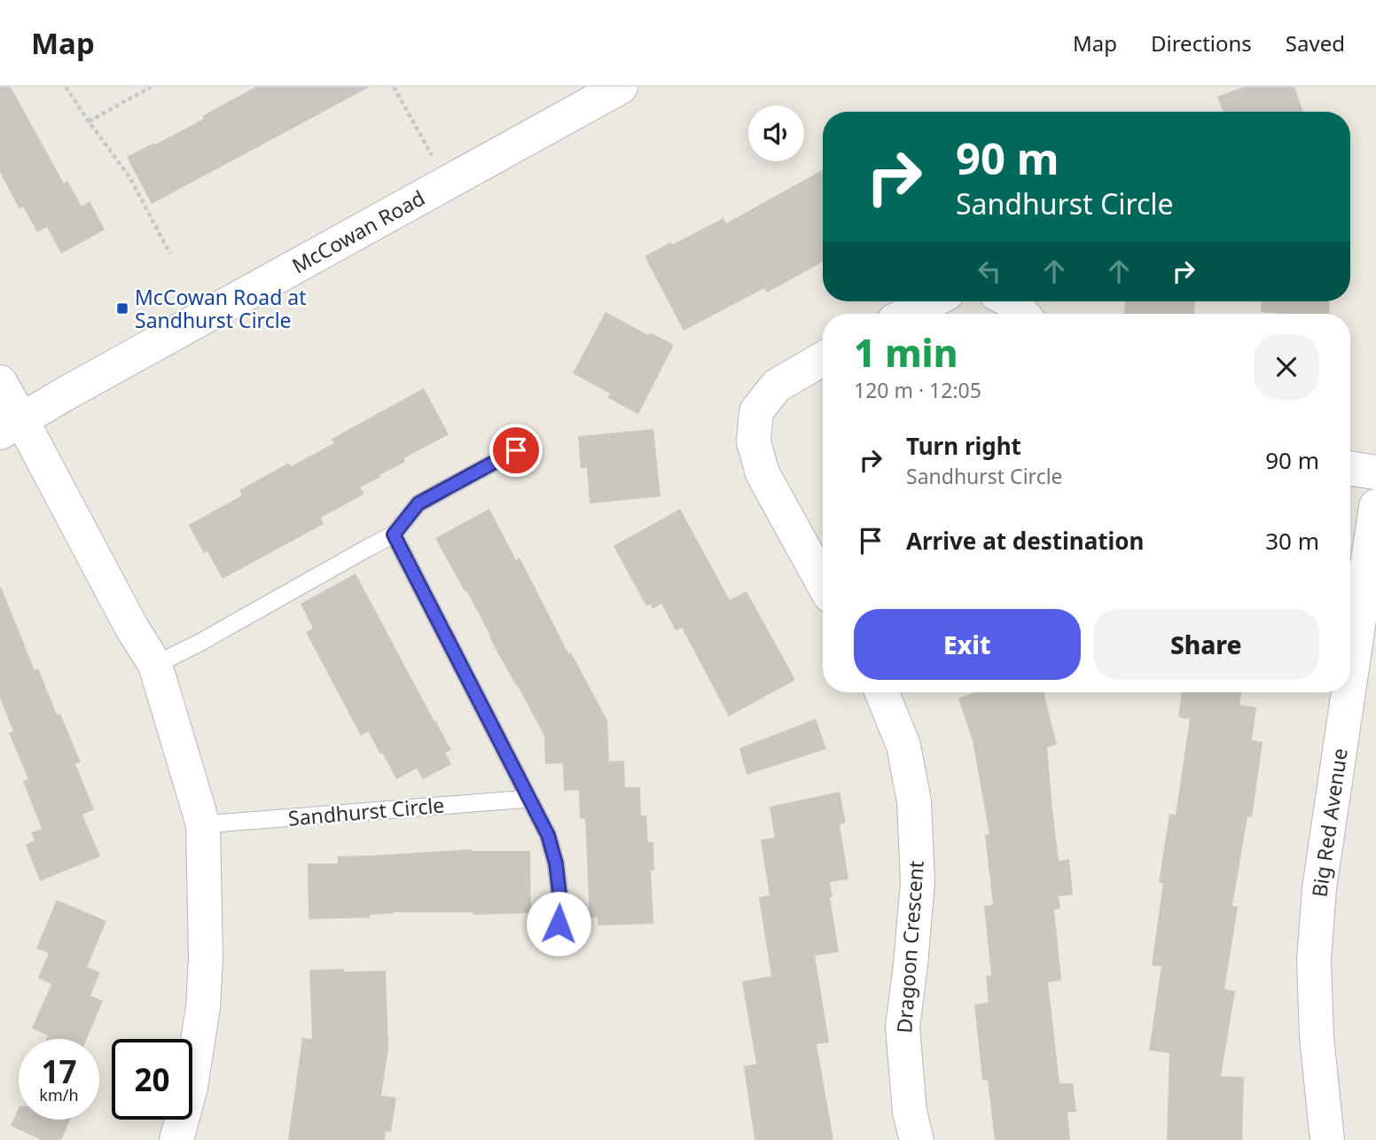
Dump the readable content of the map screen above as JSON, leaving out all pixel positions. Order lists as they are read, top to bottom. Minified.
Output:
{"streets":{"street":["McCowan Road","Big Red Avenue","Dragoon Crescent"],"lane":["Sandhurst Circle"]},"places":{"transit":["McCowan Road at Sandhurst Circle"]},"page":{"header":"Map","nav":["Map","Directions","Saved"],"turn":["90 m","Sandhurst Circle"],"heading":["1 min","120 m · 12:05"],"list":[{"name":"Turn right","note":"Sandhurst Circle","value":"90 m"},{"name":"Arrive at destination","value":"30 m"}],"buttons":["Exit","Share"],"speed":"17 km/h","limit":"20"}}
